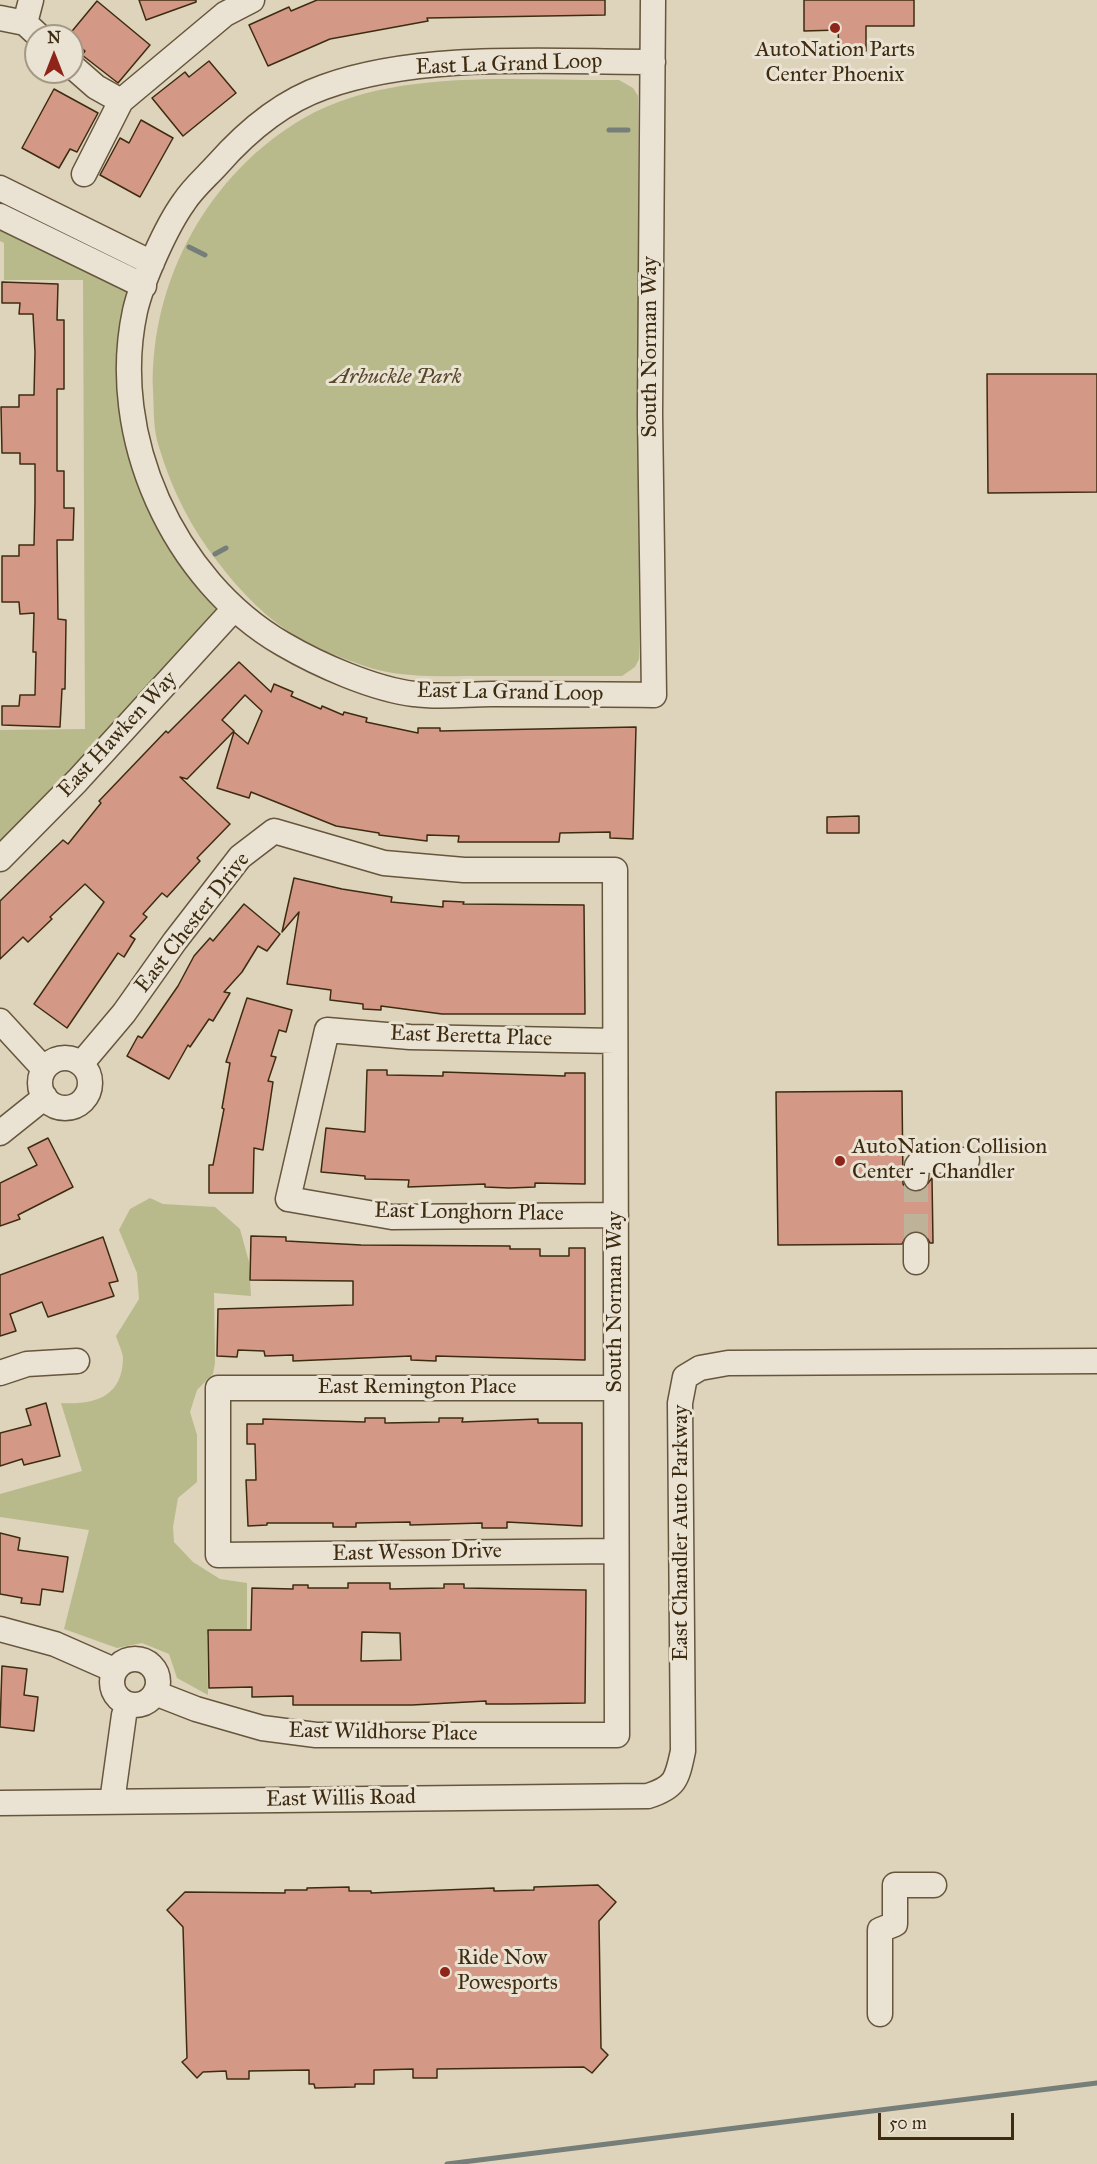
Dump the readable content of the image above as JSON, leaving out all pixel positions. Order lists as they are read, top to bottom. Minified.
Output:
{"streets":{"street":["East La Grand Loop","South Norman Way","East Hawken Way","East Chester Drive","East Beretta Place","East Longhorn Place","East Remington Place","East Chandler Auto Parkway","East Wesson Drive","East Wildhorse Place","East Willis Road"]},"crossings":[["East La Grand Loop","South Norman Way"],["East La Grand Loop","East Hawken Way"],["South Norman Way","East Chester Drive"],["South Norman Way","East Beretta Place"],["South Norman Way","East Longhorn Place"],["South Norman Way","East Remington Place"],["South Norman Way","East Wesson Drive"],["South Norman Way","East Wildhorse Place"],["East Beretta Place","East Longhorn Place"],["East Remington Place","East Wesson Drive"],["East Chandler Auto Parkway","East Willis Road"]],"parks":["Arbuckle Park"],"places":["AutoNation Parts Center Phoenix","AutoNation Collision Center - Chandler","Ride Now Powesports"],"scale_bar":"50 m","north":"top"}
